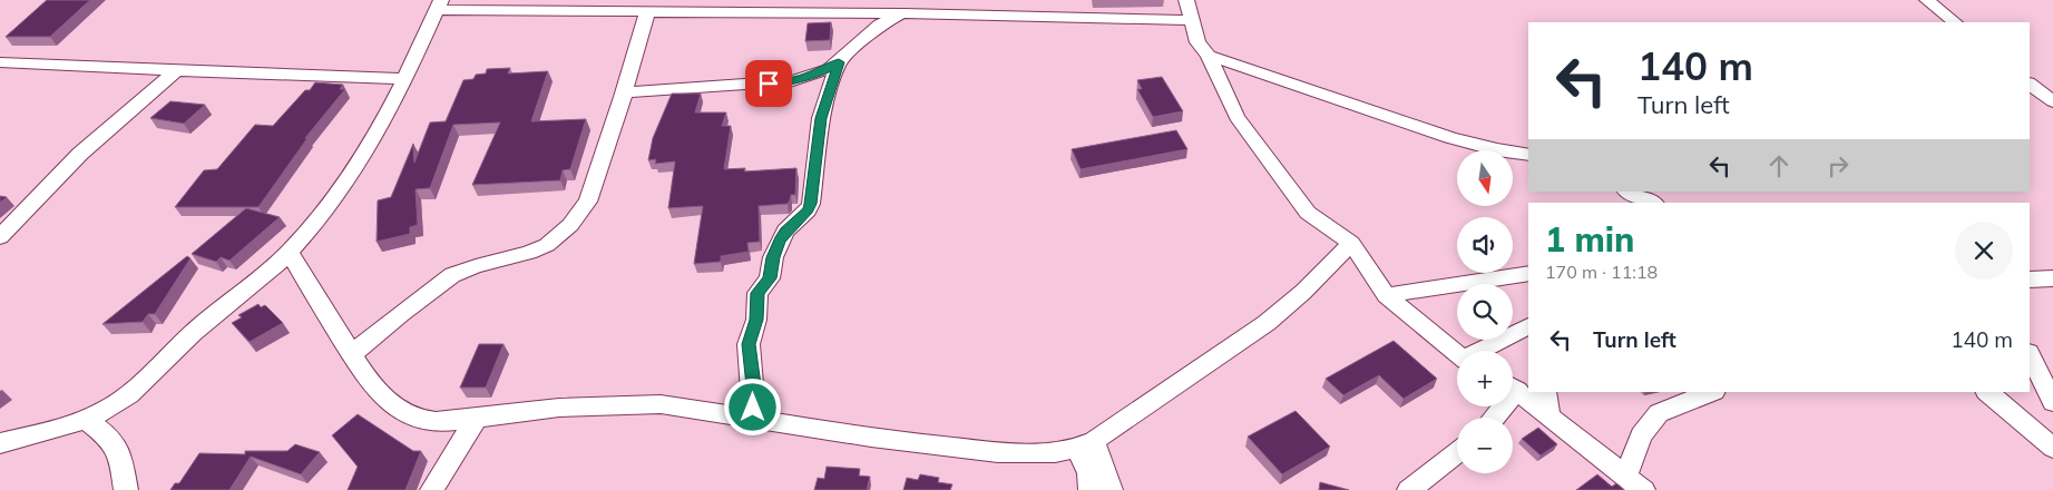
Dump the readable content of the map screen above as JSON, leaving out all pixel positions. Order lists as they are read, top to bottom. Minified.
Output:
{"north":"bottom","page":{"turn":["140 m","Turn left"],"map_buttons":["+","−"],"heading":["1 min","170 m · 11:18"],"list":[{"name":"Turn left","value":"140 m"}]}}
